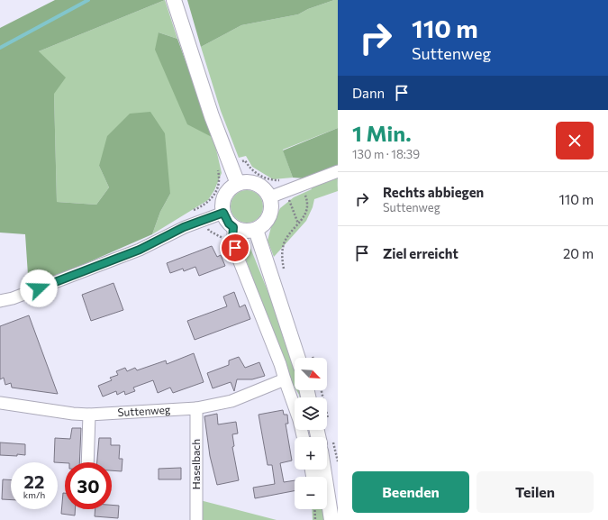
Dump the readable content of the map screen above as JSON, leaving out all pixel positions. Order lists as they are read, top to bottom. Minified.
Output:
{"streets":{"street":["Suttenweg","Haselbach"]},"crossings":[["Suttenweg","Haselbach"]],"north":"bottom right","page":{"turn":["110 m","Suttenweg"],"then":"Dann","heading":["1 Min.","130 m · 18:39"],"list":[{"name":"Rechts abbiegen","note":"Suttenweg","value":"110 m"},{"name":"Ziel erreicht","value":"20 m"}],"map_buttons":["+","−"],"speed":"22 km/h","limit":"30","buttons":["Beenden","Teilen"]}}
